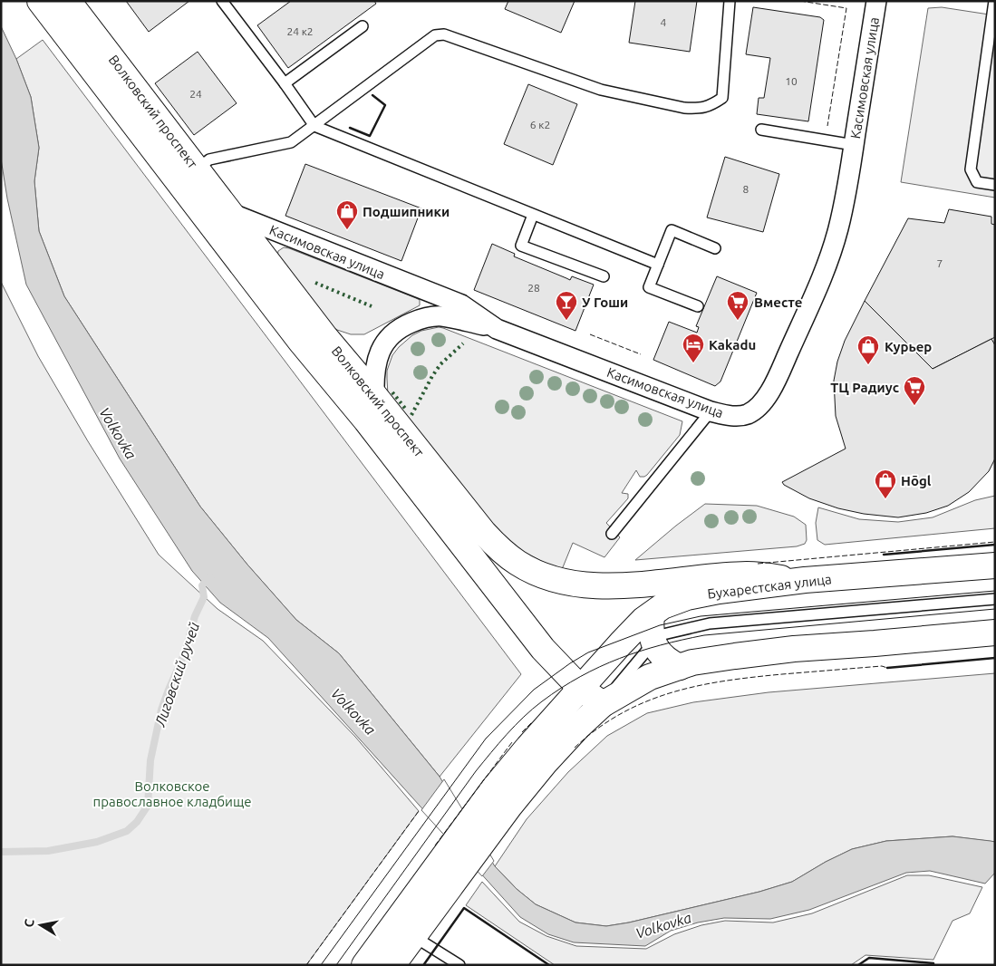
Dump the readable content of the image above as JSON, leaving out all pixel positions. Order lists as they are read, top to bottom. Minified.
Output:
{"streets":{"street":["Касимовская улица","Волковский проспект","Бухарестская улица"]},"crossings":[["Касимовская улица","Волковский проспект"],["Волковский проспект","Бухарестская улица"]],"water":["Volkovka","Лиговский ручей"],"parks":["Волковское православное кладбище"],"places":{"shop":["Подшипники","Курьер","Hōgl"],"bar":["У Гоши"],"supermarket":["Вместе","ТЦ Радиус"],"hotel":["Kakadu"]},"house_numbers":["4","24 к2","10","24","6 к2","8","7","28"],"north":"left"}
